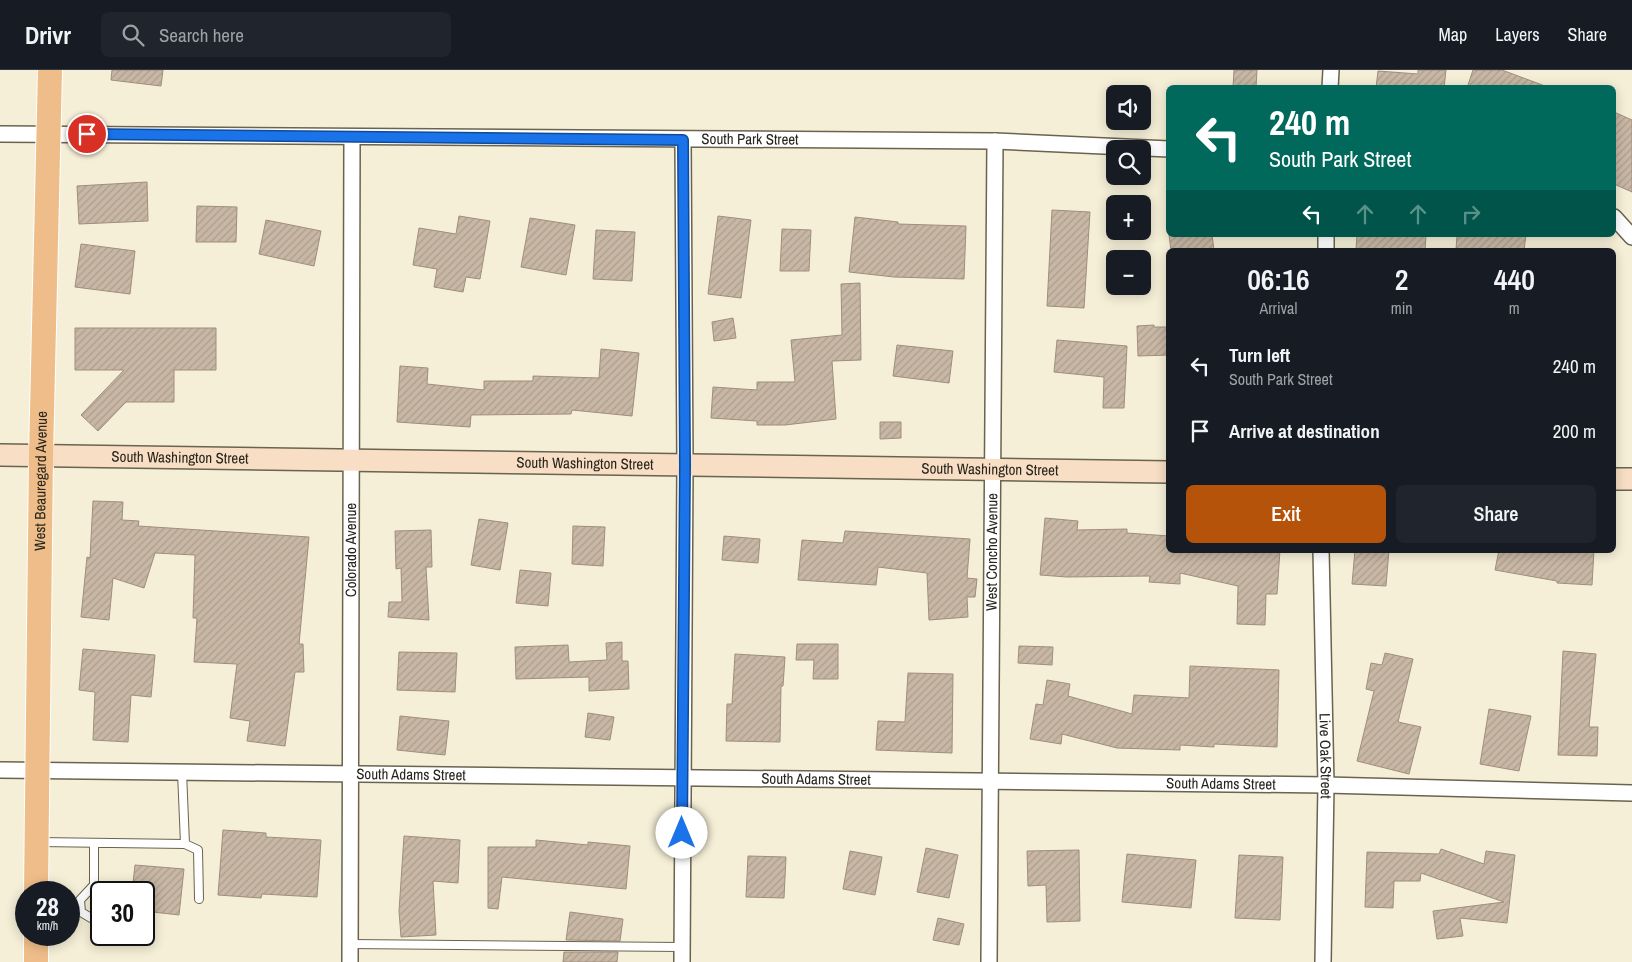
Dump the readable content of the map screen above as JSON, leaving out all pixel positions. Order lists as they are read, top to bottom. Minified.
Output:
{"streets":{"main road":["West Beauregard Avenue"],"street":["South Park Street","South Washington Street","Colorado Avenue","West Concho Avenue","Live Oak Street","South Adams Street"]},"crossings":[["South Park Street","West Beauregard Avenue"],["South Park Street","Colorado Avenue"],["South Park Street","West Concho Avenue"],["South Washington Street","West Beauregard Avenue"],["South Washington Street","Colorado Avenue"],["South Washington Street","West Concho Avenue"],["West Beauregard Avenue","South Adams Street"],["Colorado Avenue","South Adams Street"],["West Concho Avenue","South Adams Street"],["Live Oak Street","South Adams Street"]],"page":{"header":"Drivr","search":"Search here","nav":["Map","Layers","Share"],"map_buttons":["+","−"],"turn":["240 m","South Park Street"],"eta":["06:16","Arrival","2","min","440","m"],"list":[{"name":"Turn left","note":"South Park Street","value":"240 m"},{"name":"Arrive at destination","value":"200 m"}],"buttons":["Exit","Share"],"speed":"28 km/h","limit":"30"}}
